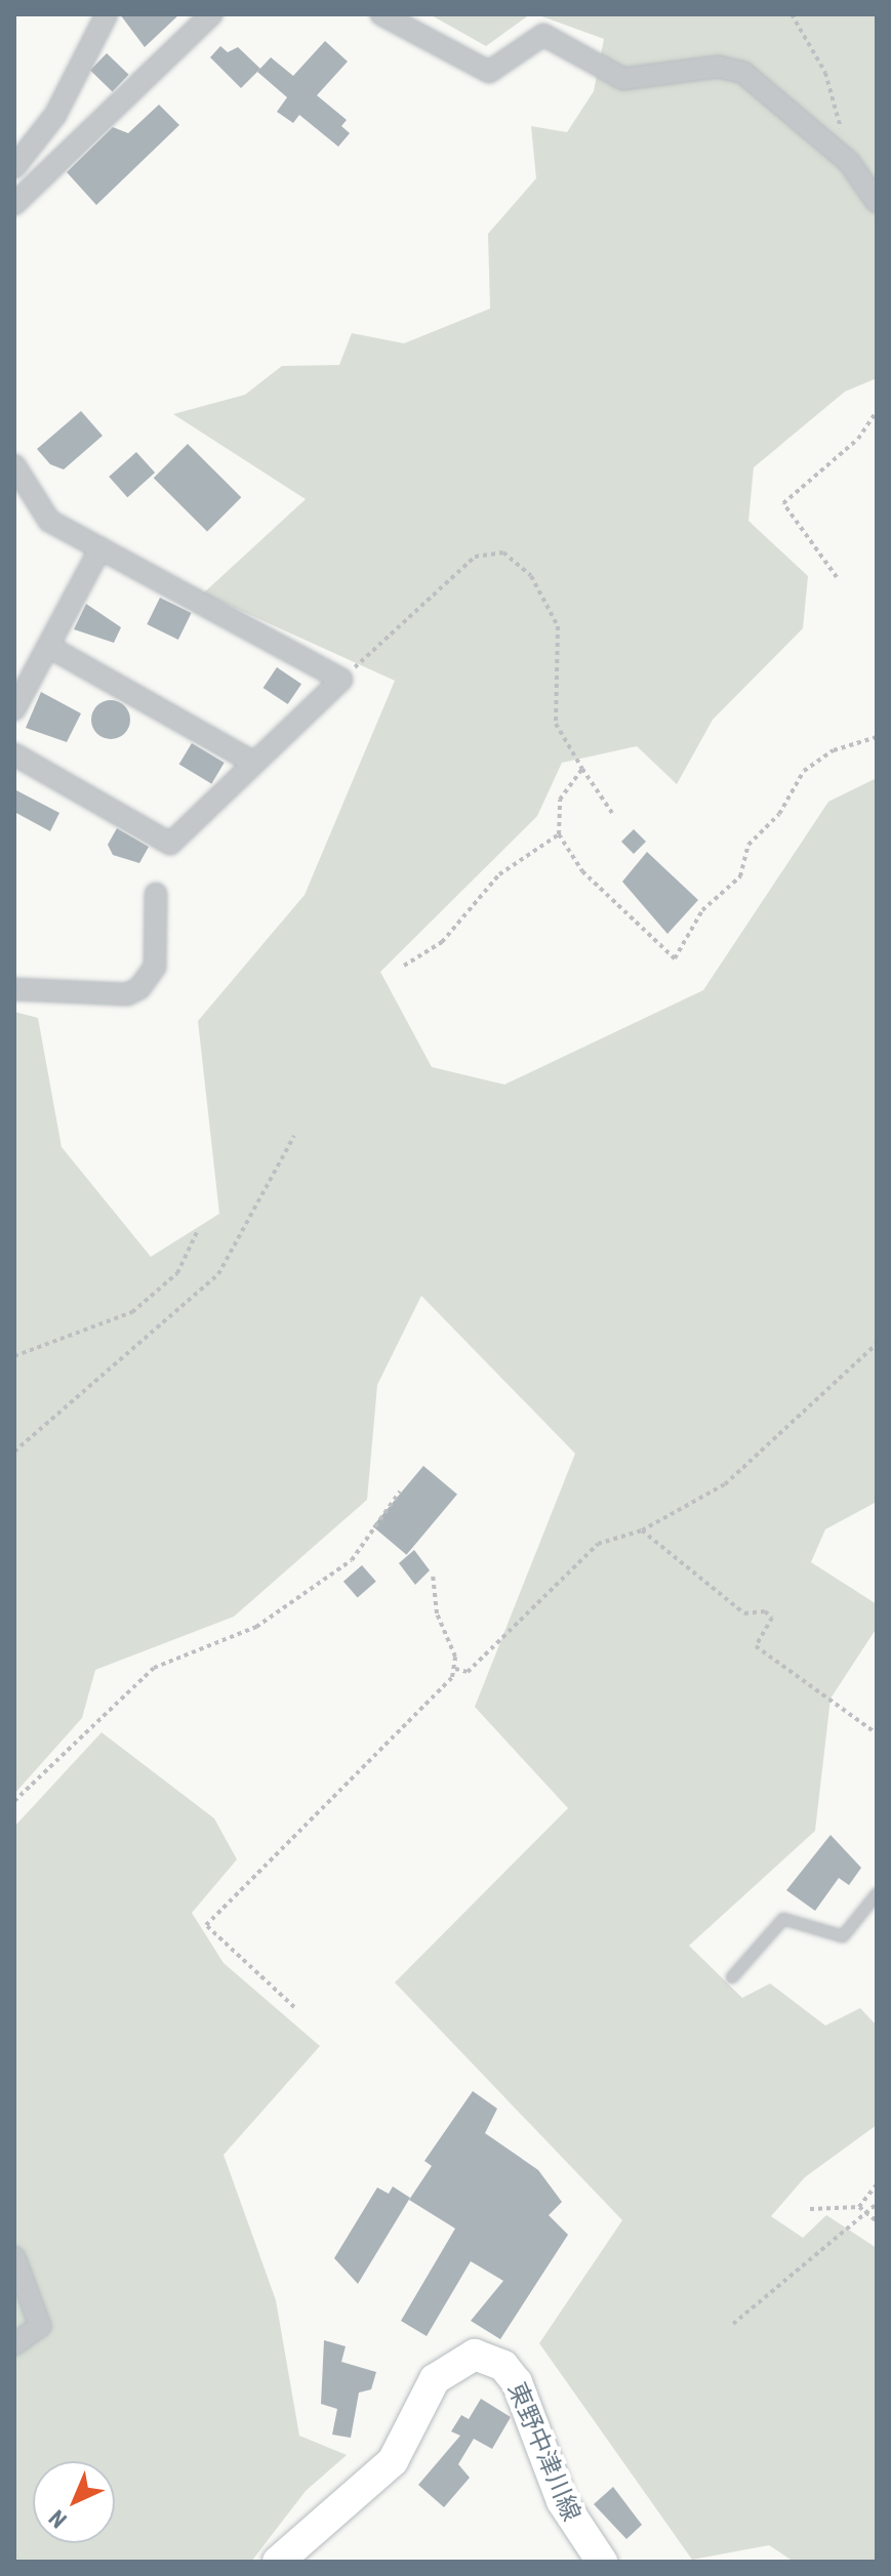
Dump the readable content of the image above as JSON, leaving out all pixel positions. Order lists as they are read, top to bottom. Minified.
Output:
{"streets":{"main road":["東野中津川線"]},"north":"bottom left"}
